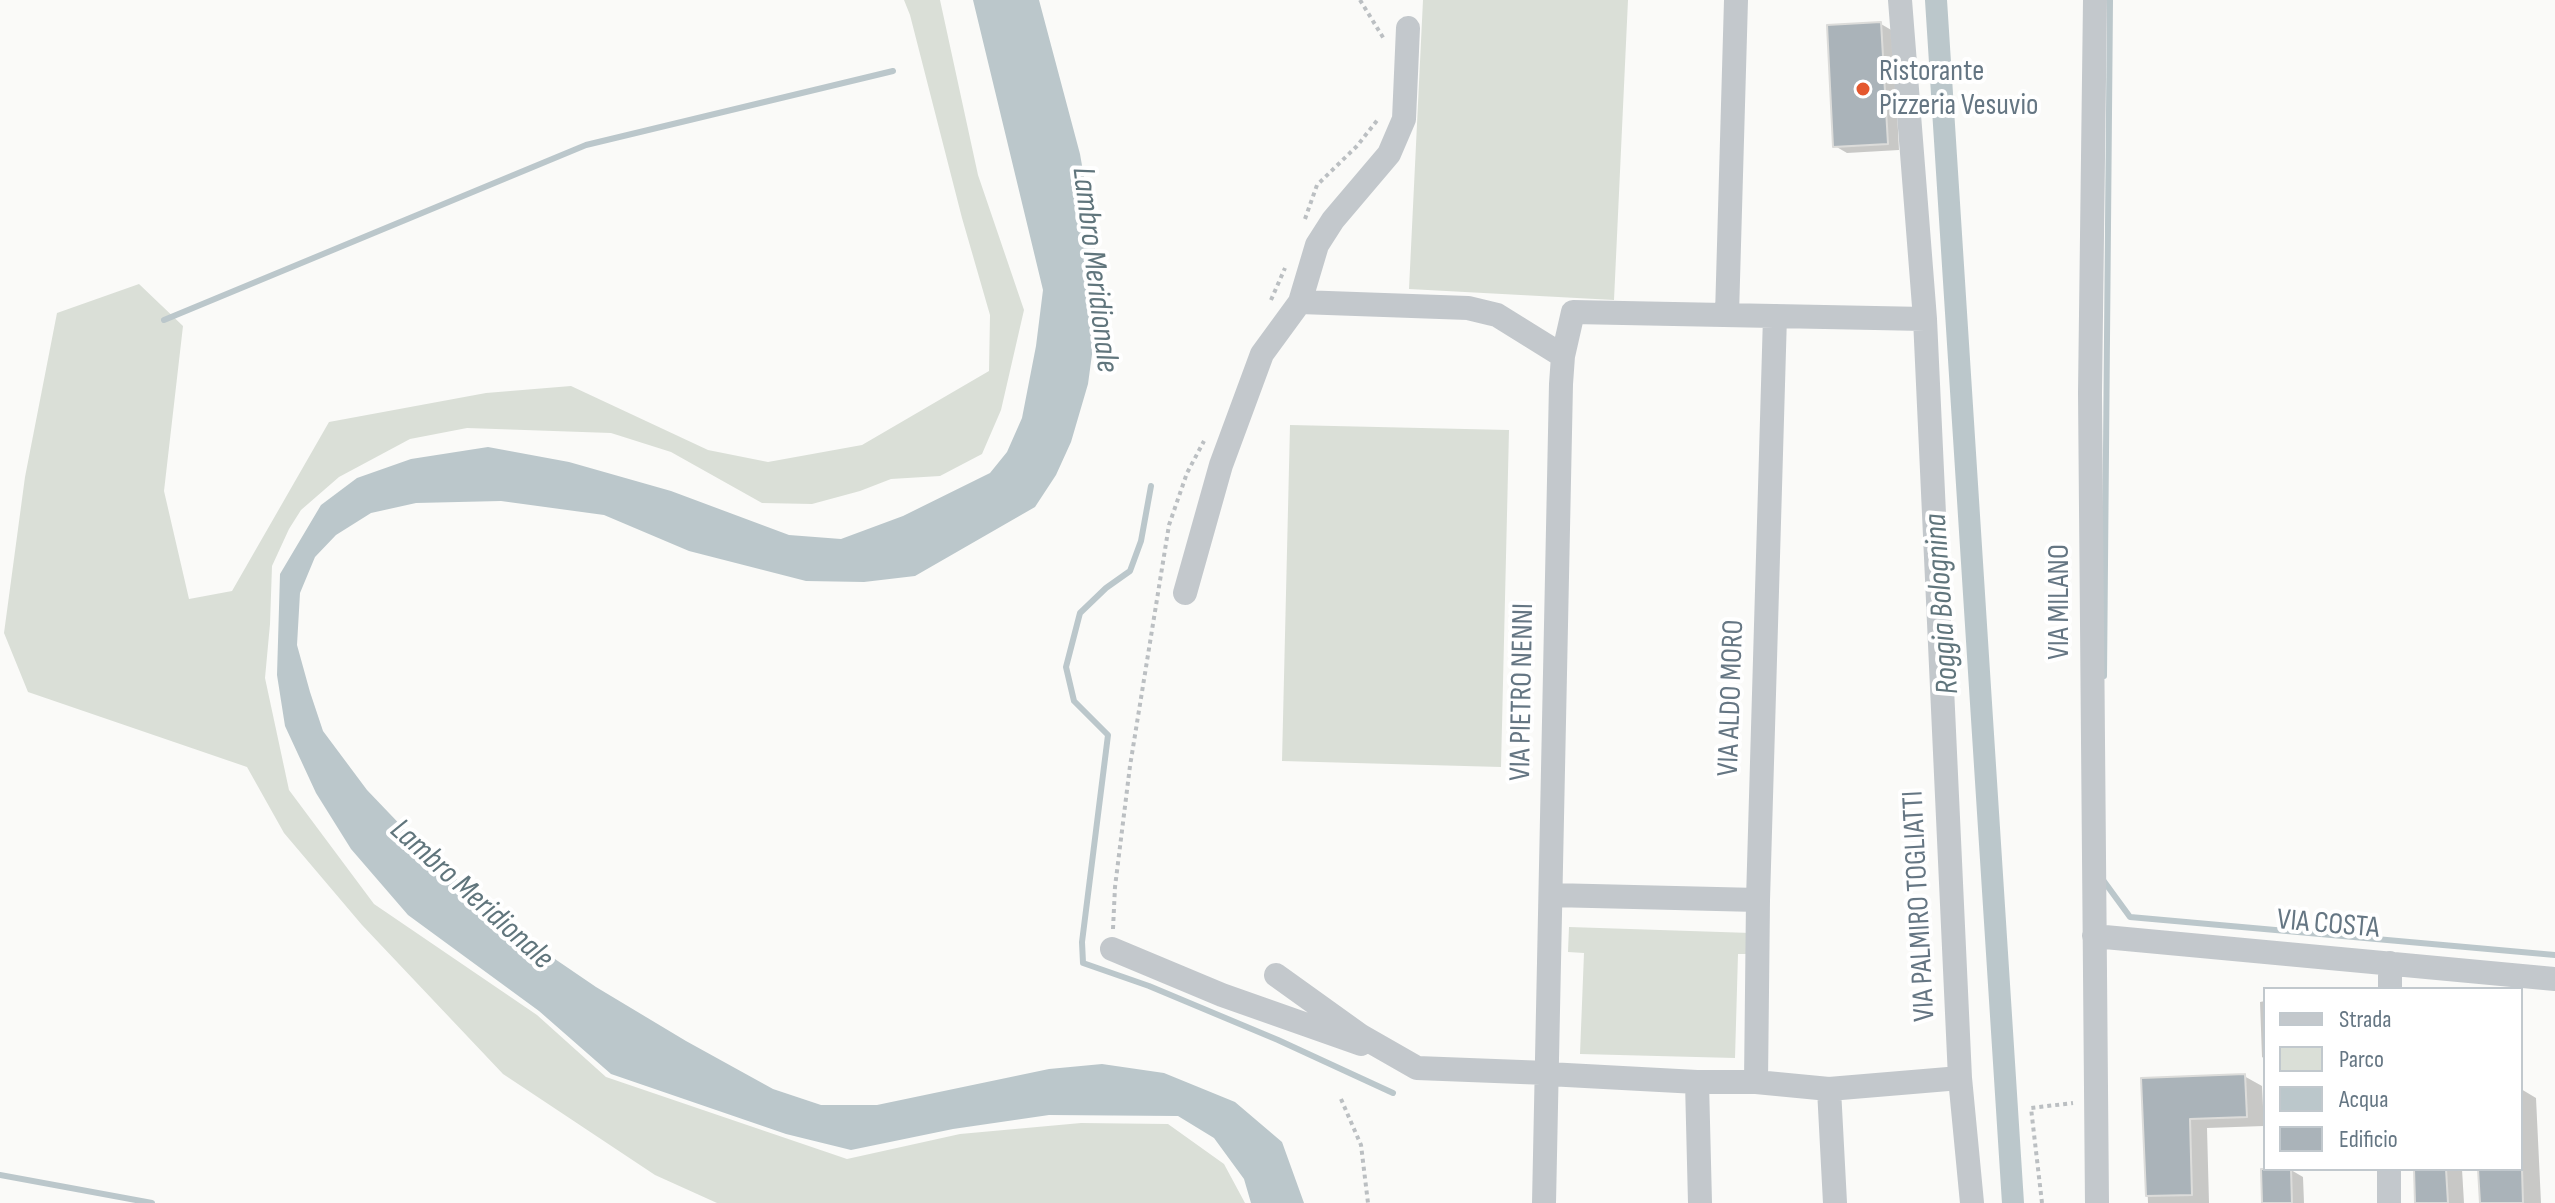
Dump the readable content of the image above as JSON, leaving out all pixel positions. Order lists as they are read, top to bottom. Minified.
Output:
{"streets":{"street":["VIA MILANO","VIA PIETRO NENNI","VIA ALDO MORO","VIA PALMIRO TOGLIATTI","VIA COSTA"]},"crossings":[["VIA MILANO","VIA COSTA"]],"water":["Lambro Meridionale","Roggia Bolognina"],"places":["Ristorante Pizzeria Vesuvio"],"legend":["Strada","Parco","Acqua","Edificio"]}
